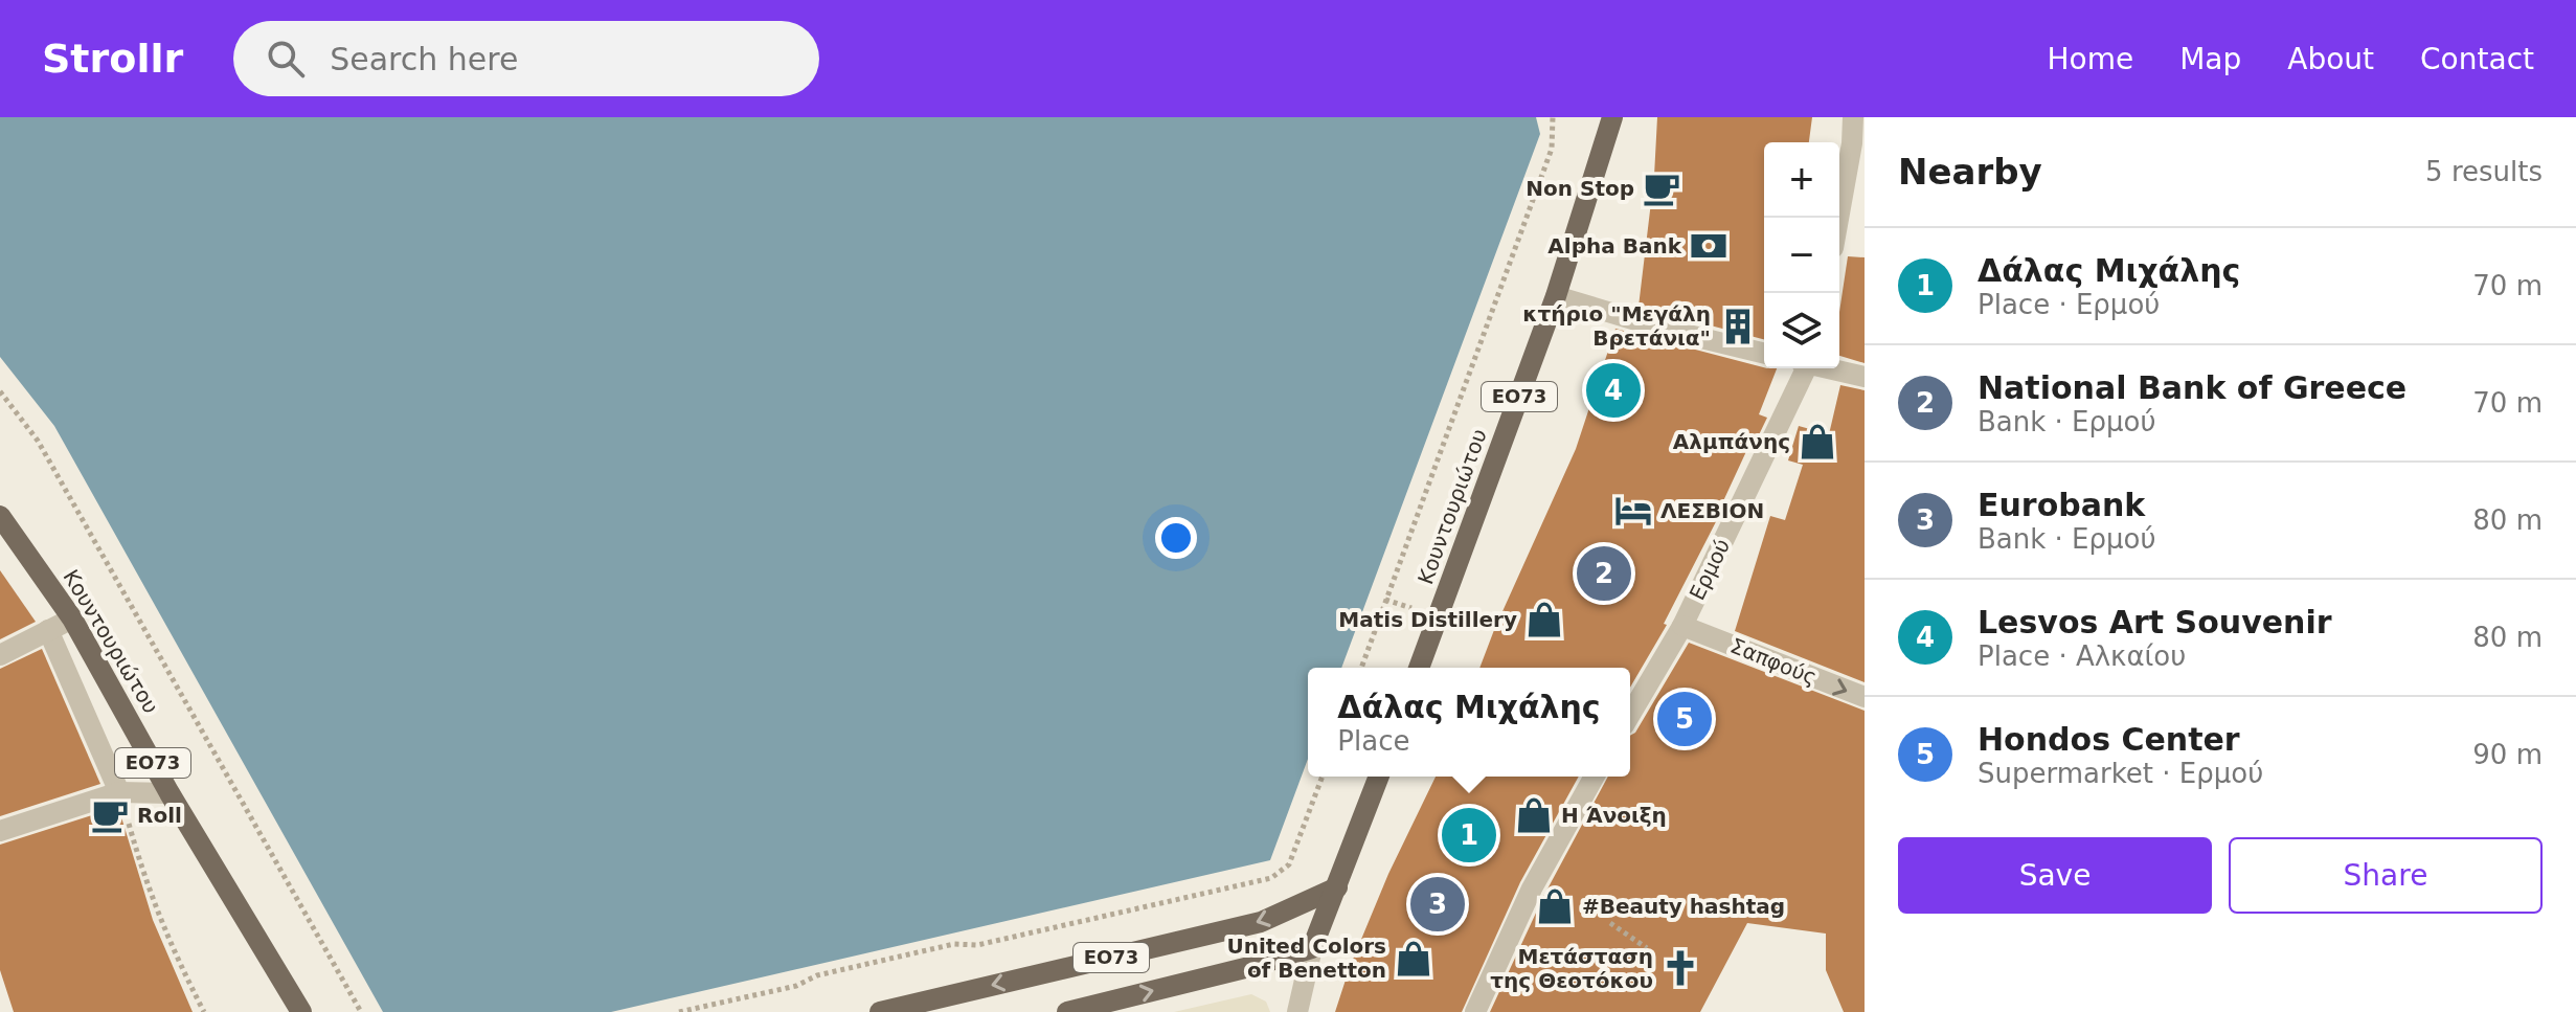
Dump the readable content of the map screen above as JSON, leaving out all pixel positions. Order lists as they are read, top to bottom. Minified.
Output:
{"streets":{"main road":["ΕΟ73","Κουντουριώτου"],"street":["Ερμού","Σαπφούς"]},"crossings":[["Ερμού","Σαπφούς"]],"one_way":["Σαπφούς"],"places":{"cafe":["Non Stop","Roll"],"bank":["Alpha Bank"],"building":["κτήριο \"Μεγάλη Βρετάνια\""],"shop":["Αλμπάνης","Matis Distillery","Η Άνοιξη","#Beauty hashtag","United Colors of Benetton"],"hotel":["ΛΕΣΒΙΟΝ"],"church":["Μετάσταση της Θεοτόκου"]},"page":{"header":"Strollr","search":"Search here","nav":["Home","Map","About","Contact"],"heading":["Nearby","5 results"],"map_buttons":["+","−"],"list":[{"mark":"1","name":"Δάλας Μιχάλης","note":"Place · Ερμού","value":"70 m"},{"mark":"2","name":"National Bank of Greece","note":"Bank · Ερμού","value":"70 m"},{"mark":"3","name":"Eurobank","note":"Bank · Ερμού","value":"80 m"},{"mark":"4","name":"Lesvos Art Souvenir","note":"Place · Αλκαίου","value":"80 m"},{"mark":"5","name":"Hondos Center","note":"Supermarket · Ερμού","value":"90 m"}],"pins":["4","2","5","1","3"],"popup":["Δάλας Μιχάλης","Place"],"buttons":["Save","Share"]}}
